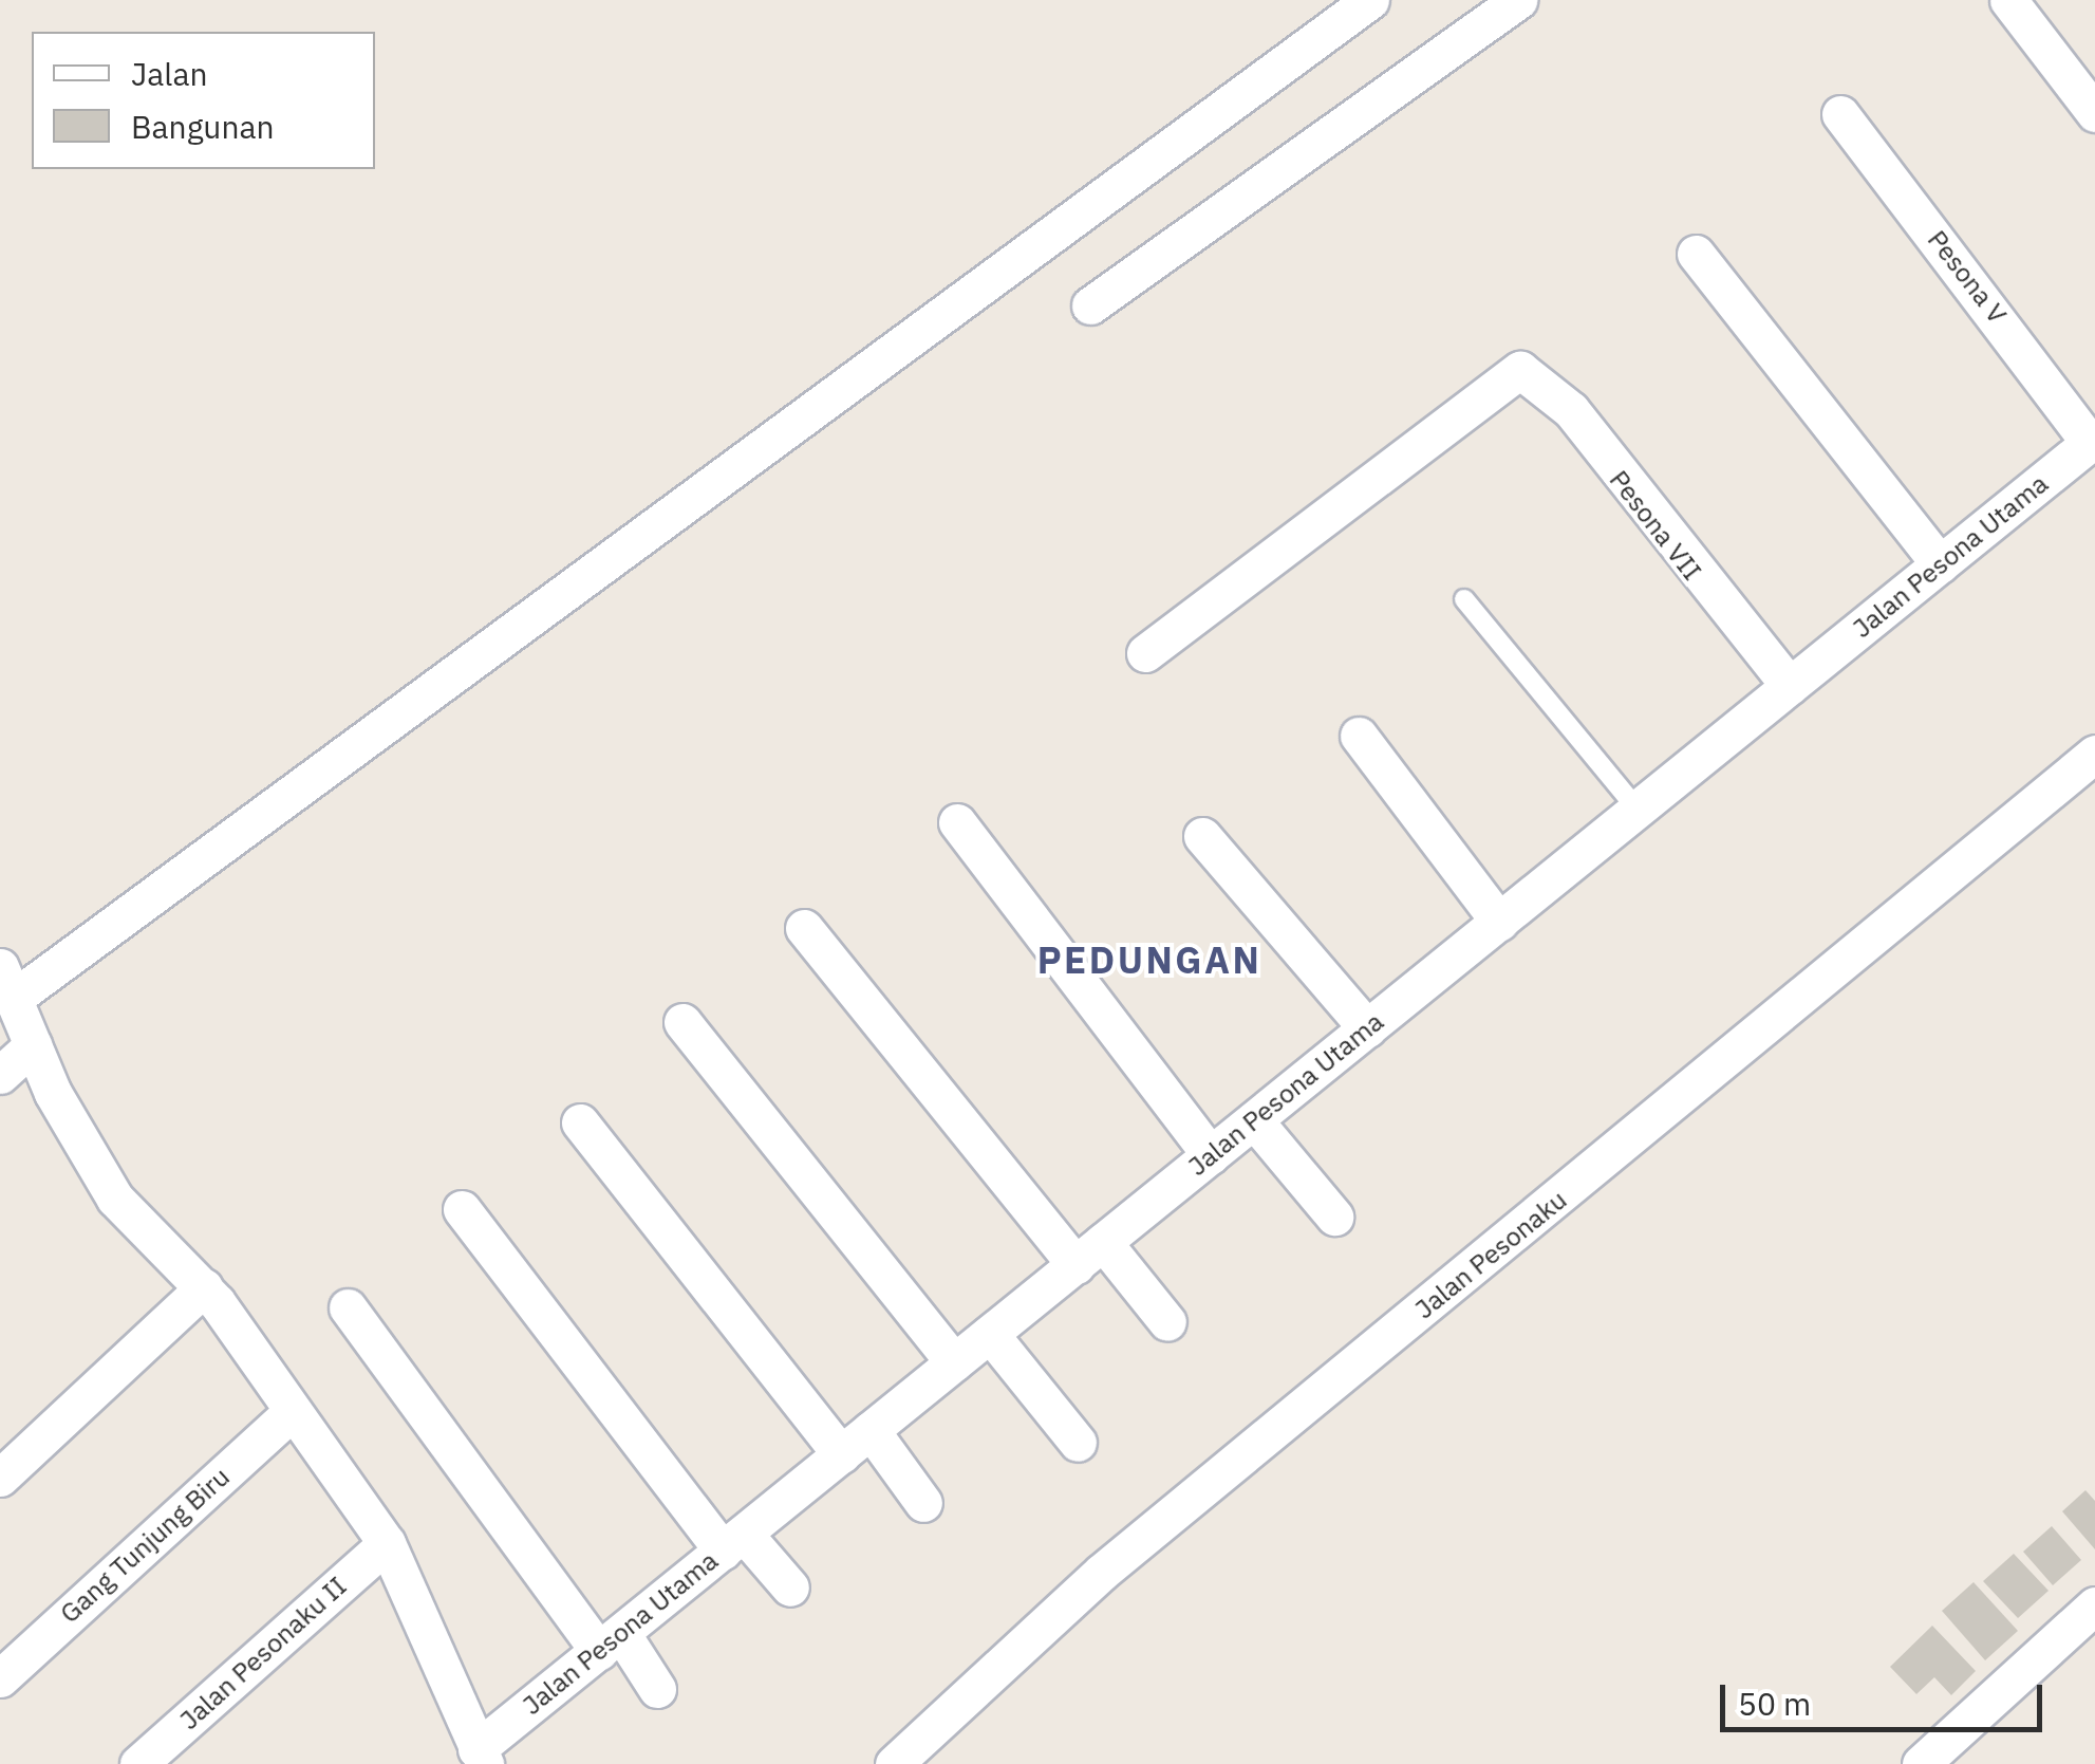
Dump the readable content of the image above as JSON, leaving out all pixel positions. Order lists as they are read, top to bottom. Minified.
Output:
{"streets":{"street":["Pesona V","Pesona VII","Jalan Pesona Utama","Jalan Pesonaku","Gang Tunjung Biru","Jalan Pesonaku II"]},"crossings":[["Pesona V","Jalan Pesona Utama"],["Pesona VII","Jalan Pesona Utama"]],"districts":["PEDUNGAN"],"legend":["Jalan","Bangunan"],"scale_bar":"50 m"}
